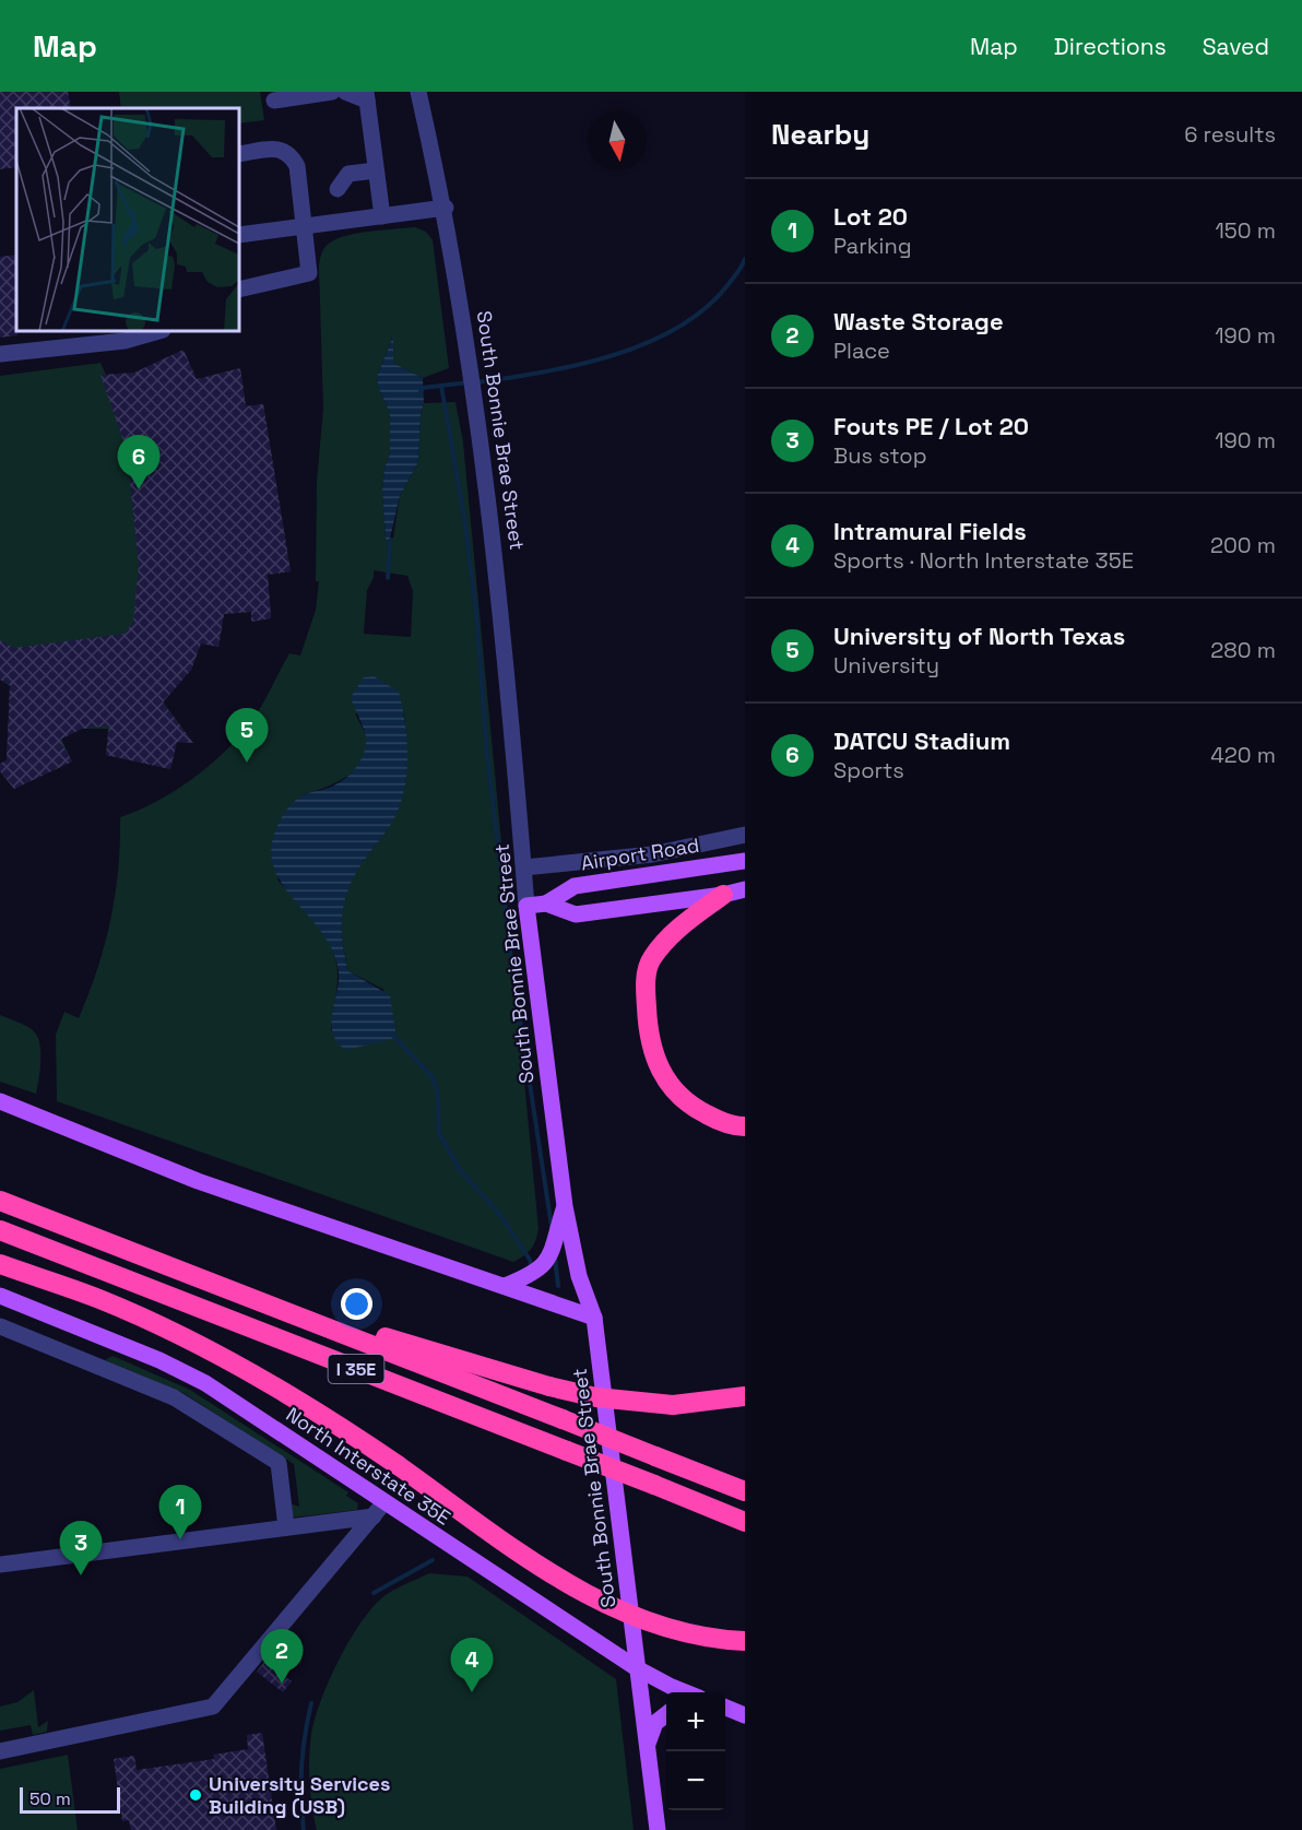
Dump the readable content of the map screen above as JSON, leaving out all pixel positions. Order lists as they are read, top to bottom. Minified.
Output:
{"streets":{"highway":["I 35E"],"main road":["South Bonnie Brae Street","Airport Road","North Interstate 35E"]},"crossings":[["South Bonnie Brae Street","Airport Road"],["South Bonnie Brae Street","North Interstate 35E"]],"places":["University Services Building (USB)"],"scale_bar":"50 m","north":"bottom","page":{"header":"Map","nav":["Map","Directions","Saved"],"heading":["Nearby","6 results"],"list":[{"mark":"1","name":"Lot 20","note":"Parking","value":"150 m"},{"mark":"2","name":"Waste Storage","note":"Place","value":"190 m"},{"mark":"3","name":"Fouts PE / Lot 20","note":"Bus stop","value":"190 m"},{"mark":"4","name":"Intramural Fields","note":"Sports · North Interstate 35E","value":"200 m"},{"mark":"5","name":"University of North Texas","note":"University","value":"280 m"},{"mark":"6","name":"DATCU Stadium","note":"Sports","value":"420 m"}],"pins":["6","5","1","3","2","4"],"map_buttons":["+","−"],"scale":"50 m"}}
